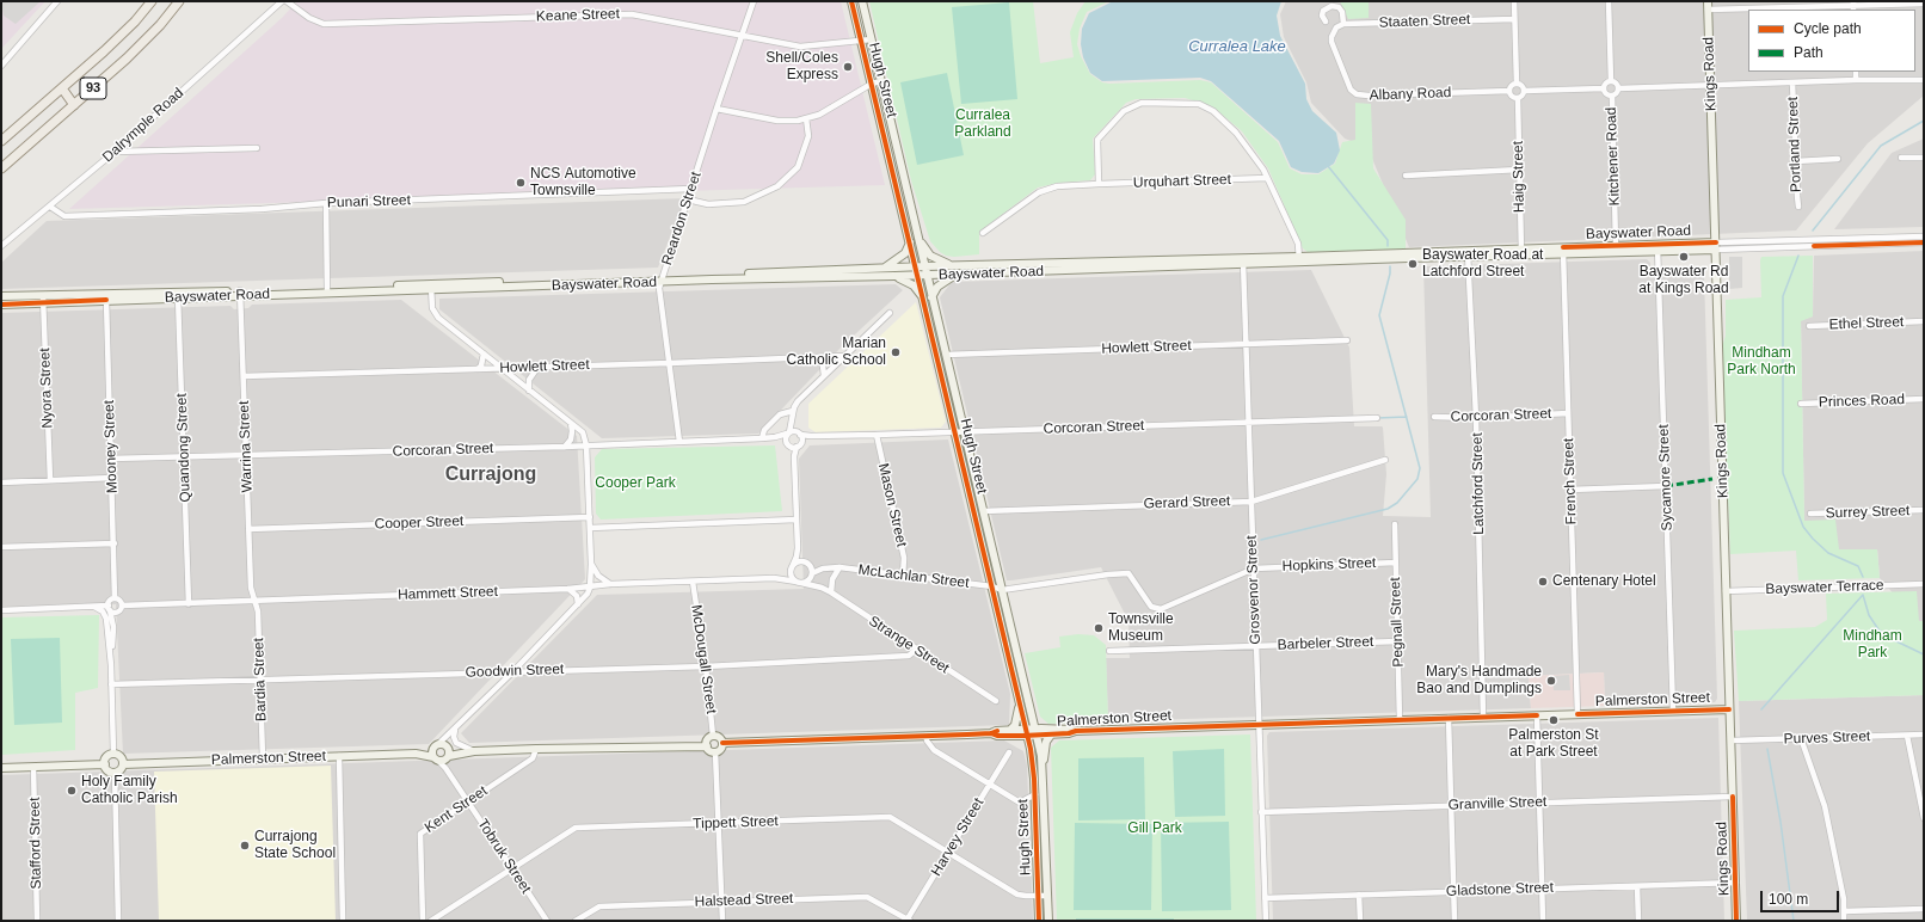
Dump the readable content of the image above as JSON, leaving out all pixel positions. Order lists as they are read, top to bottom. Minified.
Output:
{"streets":{"main road":["Kings Road","Hugh Street","93","Bayswater Road","Palmerston Street"],"street":["Keane Street","Staaten Street","Albany Road","Dalrymple Road","Portland Street","Kitchener Road","Haig Street","Urquhart Street","Punari Street","Reardon Street","Ethel Street","Howlett Street","Nyora Street","Princes Road","Corcoran Street","Mooney Street","Warrina Street","Quandong Street","Sycamore Street","French Street","Latchford Street","Gerard Street","Mason Street","Surrey Street","Cooper Street","Hopkins Street","McLachlan Street","Bayswater Terrace","Grosvenor Street","Hammett Street","Pegnall Street","Barbeler Street","Strange Street","McDougall Street","Goodwin Street","Bardia Street","Purves Street","Granville Street","Kent Street","Tippett Street","Harvey Street","Stafford Street","Tobruk Street","Gladstone Street","Halstead Street"]},"crossings":[["Keane Street","Hugh Street"],["Keane Street","Reardon Street"],["Staaten Street","Albany Road"],["Kings Road","Bayswater Road"],["Kings Road","Bayswater Terrace"],["Kings Road","Palmerston Street"],["Kings Road","Purves Street"],["Kings Road","Granville Street"],["Kings Road","Gladstone Street"],["Hugh Street","Bayswater Road"],["Hugh Street","Howlett Street"],["Hugh Street","Corcoran Street"],["Hugh Street","Gerard Street"],["Hugh Street","McLachlan Street"],["Hugh Street","Palmerston Street"],["Hugh Street","Tippett Street"],["Albany Road","Haig Street"],["Dalrymple Road","Punari Street"],["Kitchener Road","Bayswater Road"],["Haig Street","Bayswater Road"],["Punari Street","Reardon Street"],["Reardon Street","Bayswater Road"],["Reardon Street","Howlett Street"],["Reardon Street","Corcoran Street"],["Bayswater Road","Nyora Street"],["Bayswater Road","Mooney Street"],["Bayswater Road","Warrina Street"],["Bayswater Road","Quandong Street"],["Bayswater Road","Sycamore Street"],["Bayswater Road","French Street"],["Bayswater Road","Latchford Street"],["Bayswater Road","Grosvenor Street"],["Howlett Street","Warrina Street"],["Howlett Street","Grosvenor Street"],["Corcoran Street","Mooney Street"],["Corcoran Street","Warrina Street"],["Corcoran Street","Quandong Street"],["Corcoran Street","French Street"],["Corcoran Street","Latchford Street"],["Corcoran Street","Mason Street"],["Corcoran Street","Grosvenor Street"],["Mooney Street","Hammett Street"],["Warrina Street","Cooper Street"],["Warrina Street","Hammett Street"],["Warrina Street","Bardia Street"],["Quandong Street","Hammett Street"],["Sycamore Street","Palmerston Street"],["French Street","Palmerston Street"],["Latchford Street","Palmerston Street"],["Gerard Street","Grosvenor Street"],["Mason Street","McLachlan Street"],["Hopkins Street","McLachlan Street"],["Hopkins Street","Grosvenor Street"],["Hopkins Street","Pegnall Street"],["McLachlan Street","Hammett Street"],["McLachlan Street","Strange Street"],["Grosvenor Street","Barbeler Street"],["Grosvenor Street","Palmerston Street"],["Grosvenor Street","Granville Street"],["Grosvenor Street","Gladstone Street"],["Hammett Street","Strange Street"],["Hammett Street","McDougall Street"],["Hammett Street","Bardia Street"],["Pegnall Street","Barbeler Street"],["Pegnall Street","Palmerston Street"],["Strange Street","Goodwin Street"],["McDougall Street","Goodwin Street"],["McDougall Street","Palmerston Street"],["Goodwin Street","Bardia Street"],["Bardia Street","Palmerston Street"],["Palmerston Street","Kent Street"],["Palmerston Street","Tobruk Street"],["Kent Street","Tobruk Street"],["Tippett Street","Harvey Street"],["Tippett Street","Tobruk Street"],["Harvey Street","Halstead Street"]],"districts":["Currajong"],"water":["Curralea Lake"],"parks":["Curralea Parkland","Mindham Park North","Cooper Park","Mindham Park","Gill Park"],"places":["Shell/Coles Express","NCS Automotive Townsville","Bayswater Rd at Kings Road","Bayswater Road at Latchford Street","Marian Catholic School","Centenary Hotel","Townsville Museum","Mary's Handmade Bao and Dumplings","Palmerston St at Park Street","Holy Family Catholic Parish","Currajong State School"],"legend":["Cycle path","Path"],"scale_bar":"100 m"}
